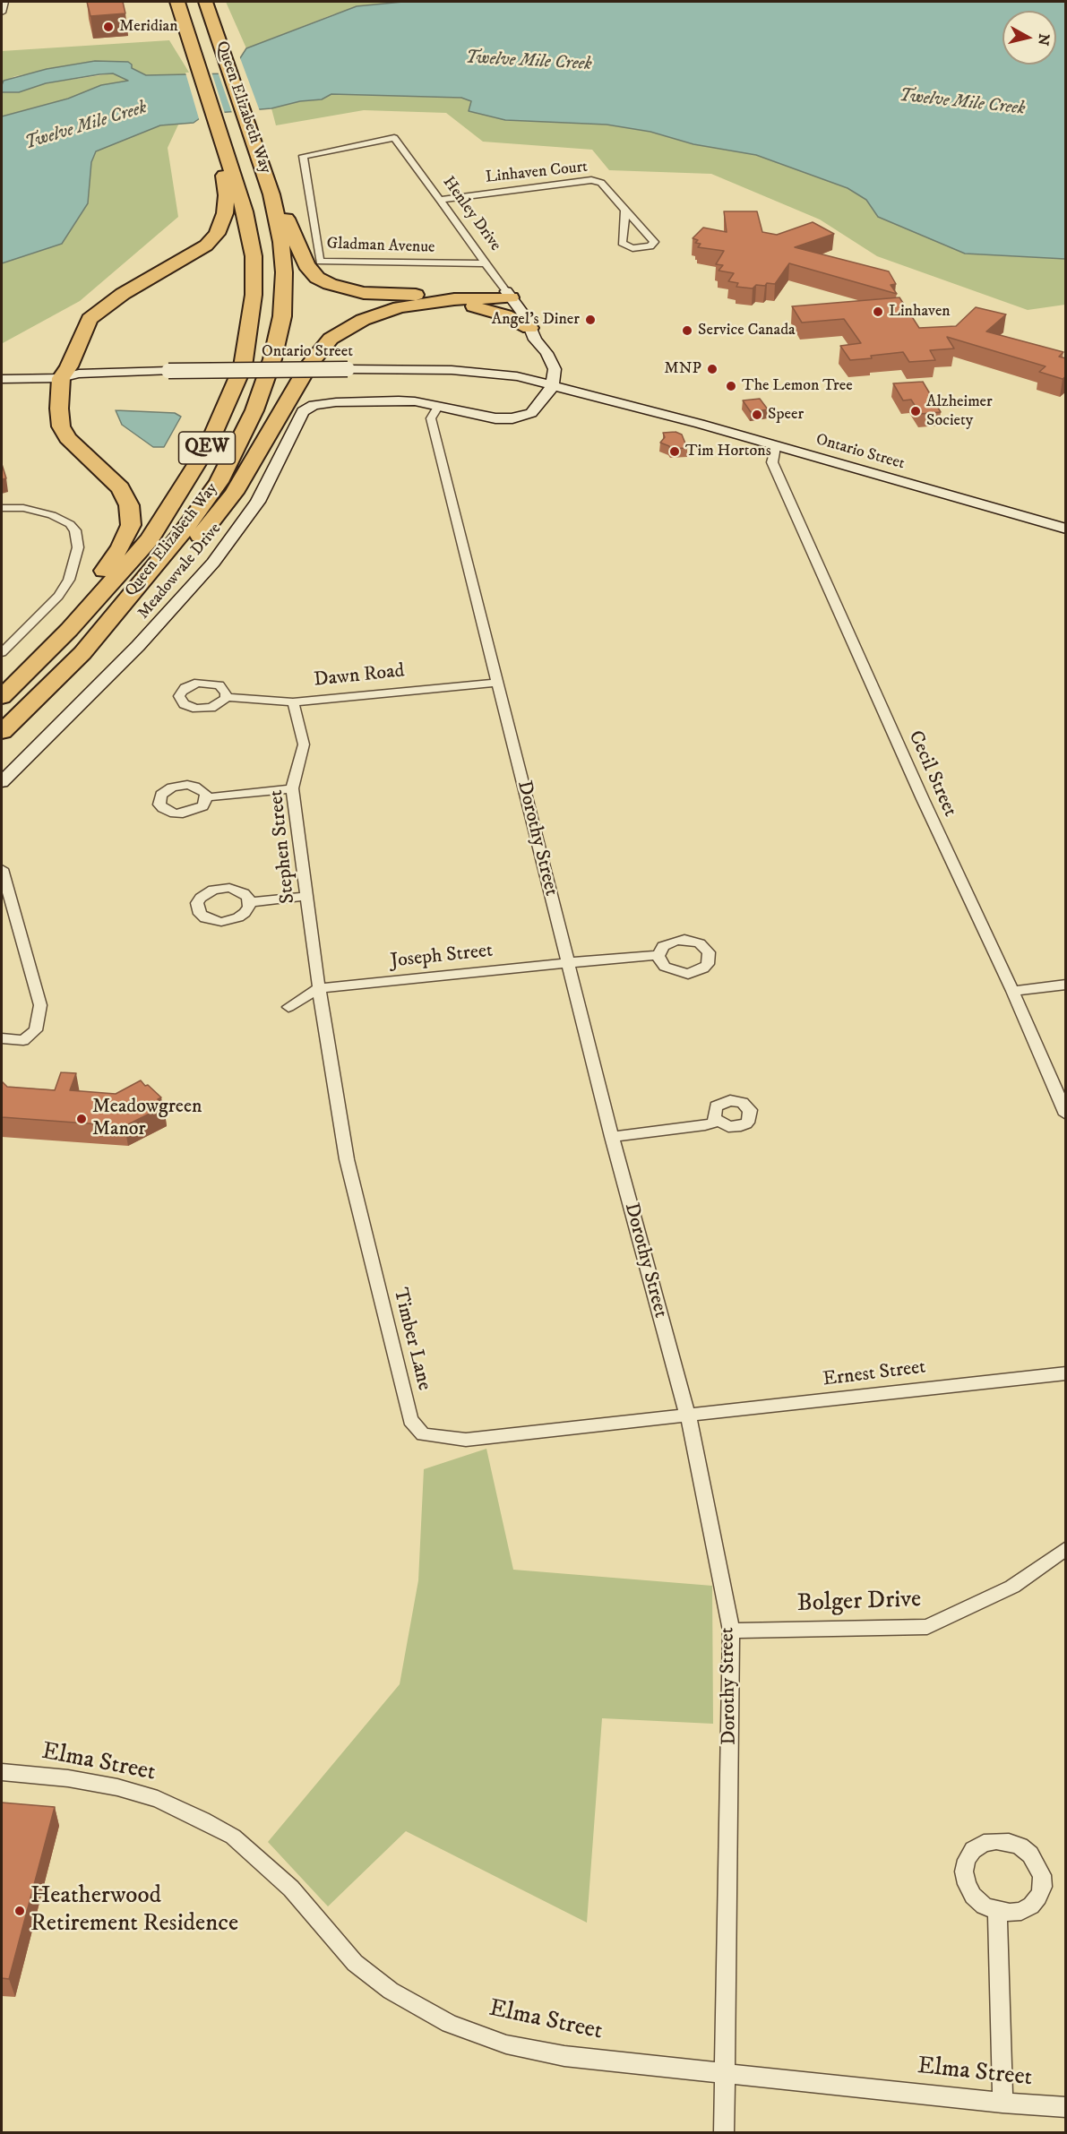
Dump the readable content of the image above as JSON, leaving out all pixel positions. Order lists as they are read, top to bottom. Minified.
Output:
{"streets":{"highway":["Queen Elizabeth Way","QEW"],"street":["Linhaven Court","Henley Drive","Gladman Avenue","Ontario Street","Meadowvale Drive","Dawn Road","Cecil Street","Dorothy Street","Stephen Street","Joseph Street","Timber Lane","Ernest Street","Bolger Drive","Elma Street"]},"crossings":[["Linhaven Court","Henley Drive"],["Henley Drive","Gladman Avenue"],["Henley Drive","Ontario Street"],["Henley Drive","Meadowvale Drive"],["Ontario Street","Meadowvale Drive"],["Ontario Street","Cecil Street"],["Meadowvale Drive","Dorothy Street"],["Dawn Road","Dorothy Street"],["Dawn Road","Stephen Street"],["Dorothy Street","Joseph Street"],["Dorothy Street","Timber Lane"],["Dorothy Street","Ernest Street"],["Dorothy Street","Bolger Drive"],["Dorothy Street","Elma Street"],["Stephen Street","Joseph Street"],["Stephen Street","Timber Lane"],["Joseph Street","Timber Lane"],["Timber Lane","Ernest Street"]],"water":["Twelve Mile Creek"],"places":["Meridian","Linhaven","Angel's Diner","Service Canada","MNP","The Lemon Tree","Alzheimer Society","Speer","Tim Hortons","Meadowgreen Manor","Heatherwood Retirement Residence"],"north":"right"}
